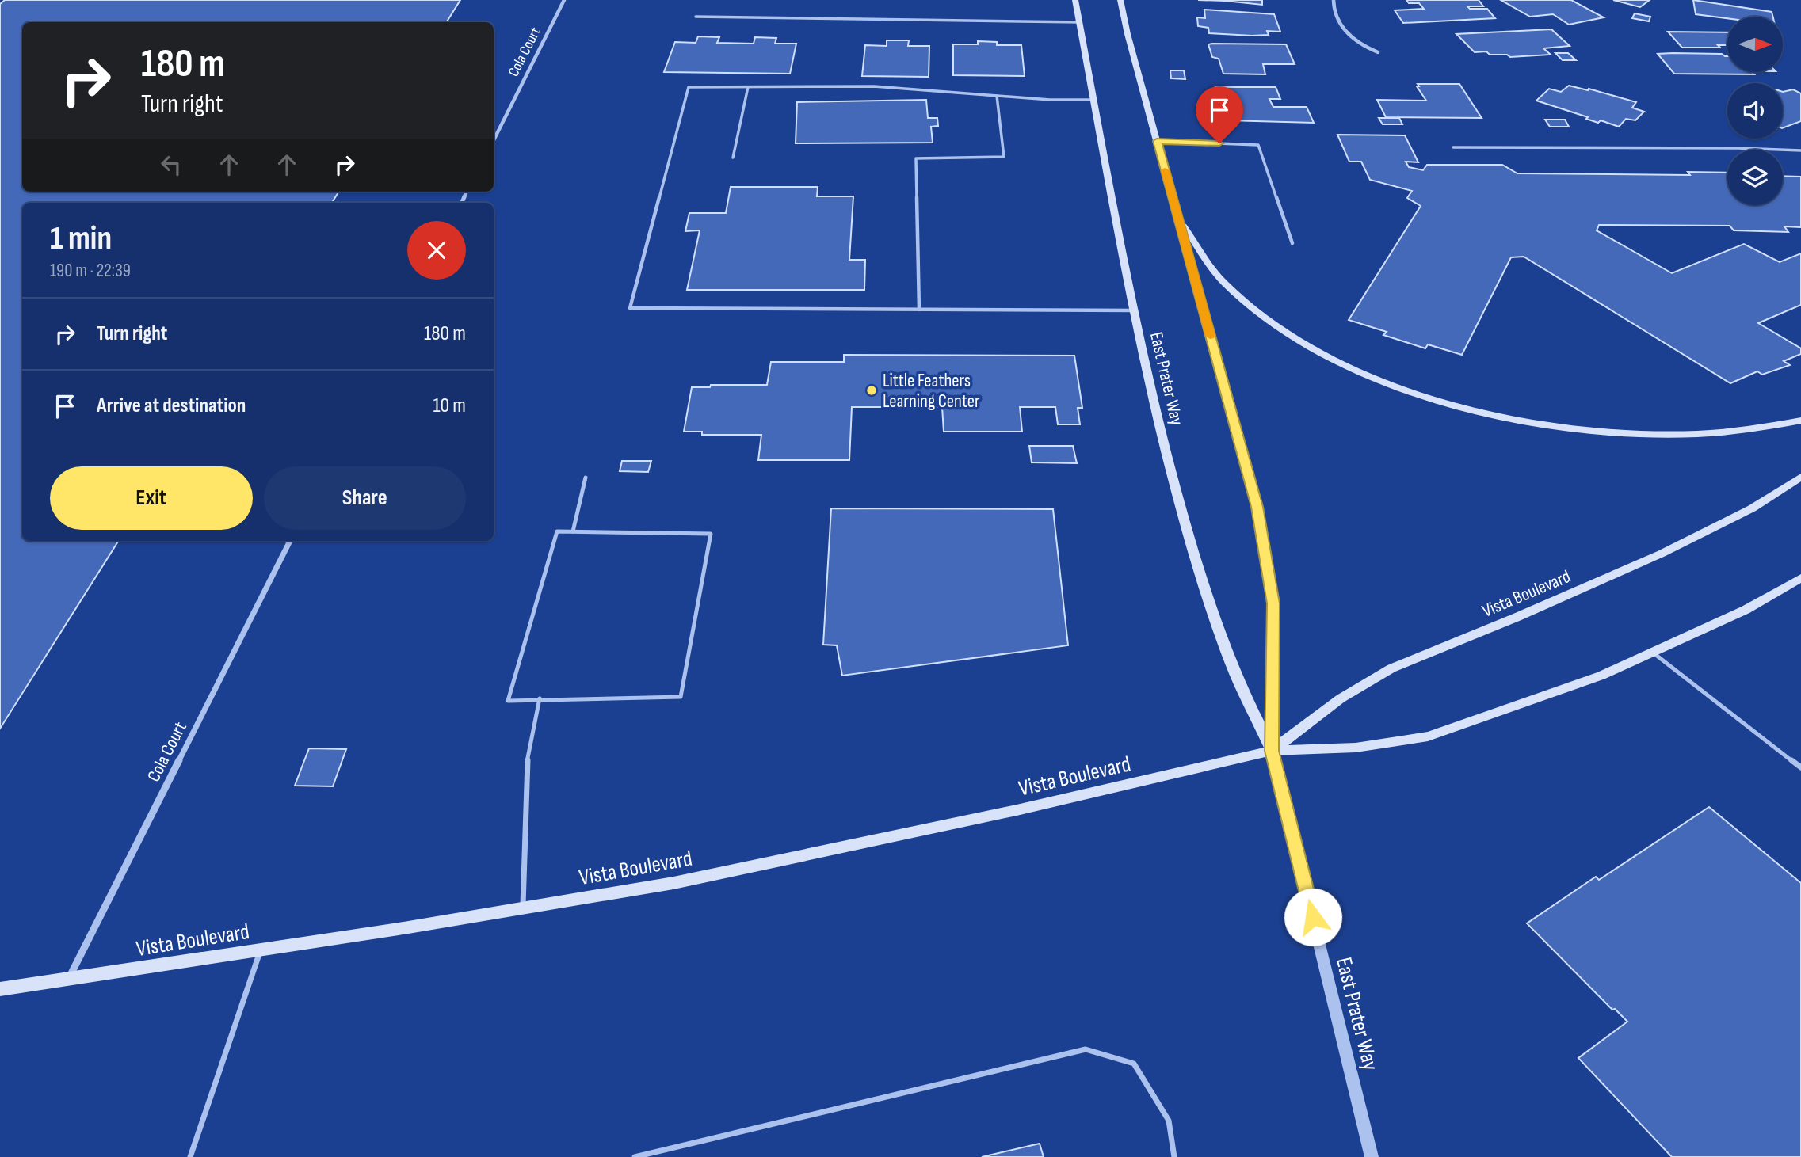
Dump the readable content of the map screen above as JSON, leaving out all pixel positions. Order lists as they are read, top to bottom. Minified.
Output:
{"streets":{"main road":["East Prater Way","Vista Boulevard"],"street":["Cola Court"]},"crossings":[["Cola Court","Vista Boulevard"],["East Prater Way","Vista Boulevard"]],"places":["Little Feathers Learning Center"],"north":"right","page":{"turn":["180 m","Turn right"],"heading":["1 min","190 m · 22:39"],"list":[{"name":"Turn right","value":"180 m"},{"name":"Arrive at destination","value":"10 m"}],"buttons":["Exit","Share"]}}
